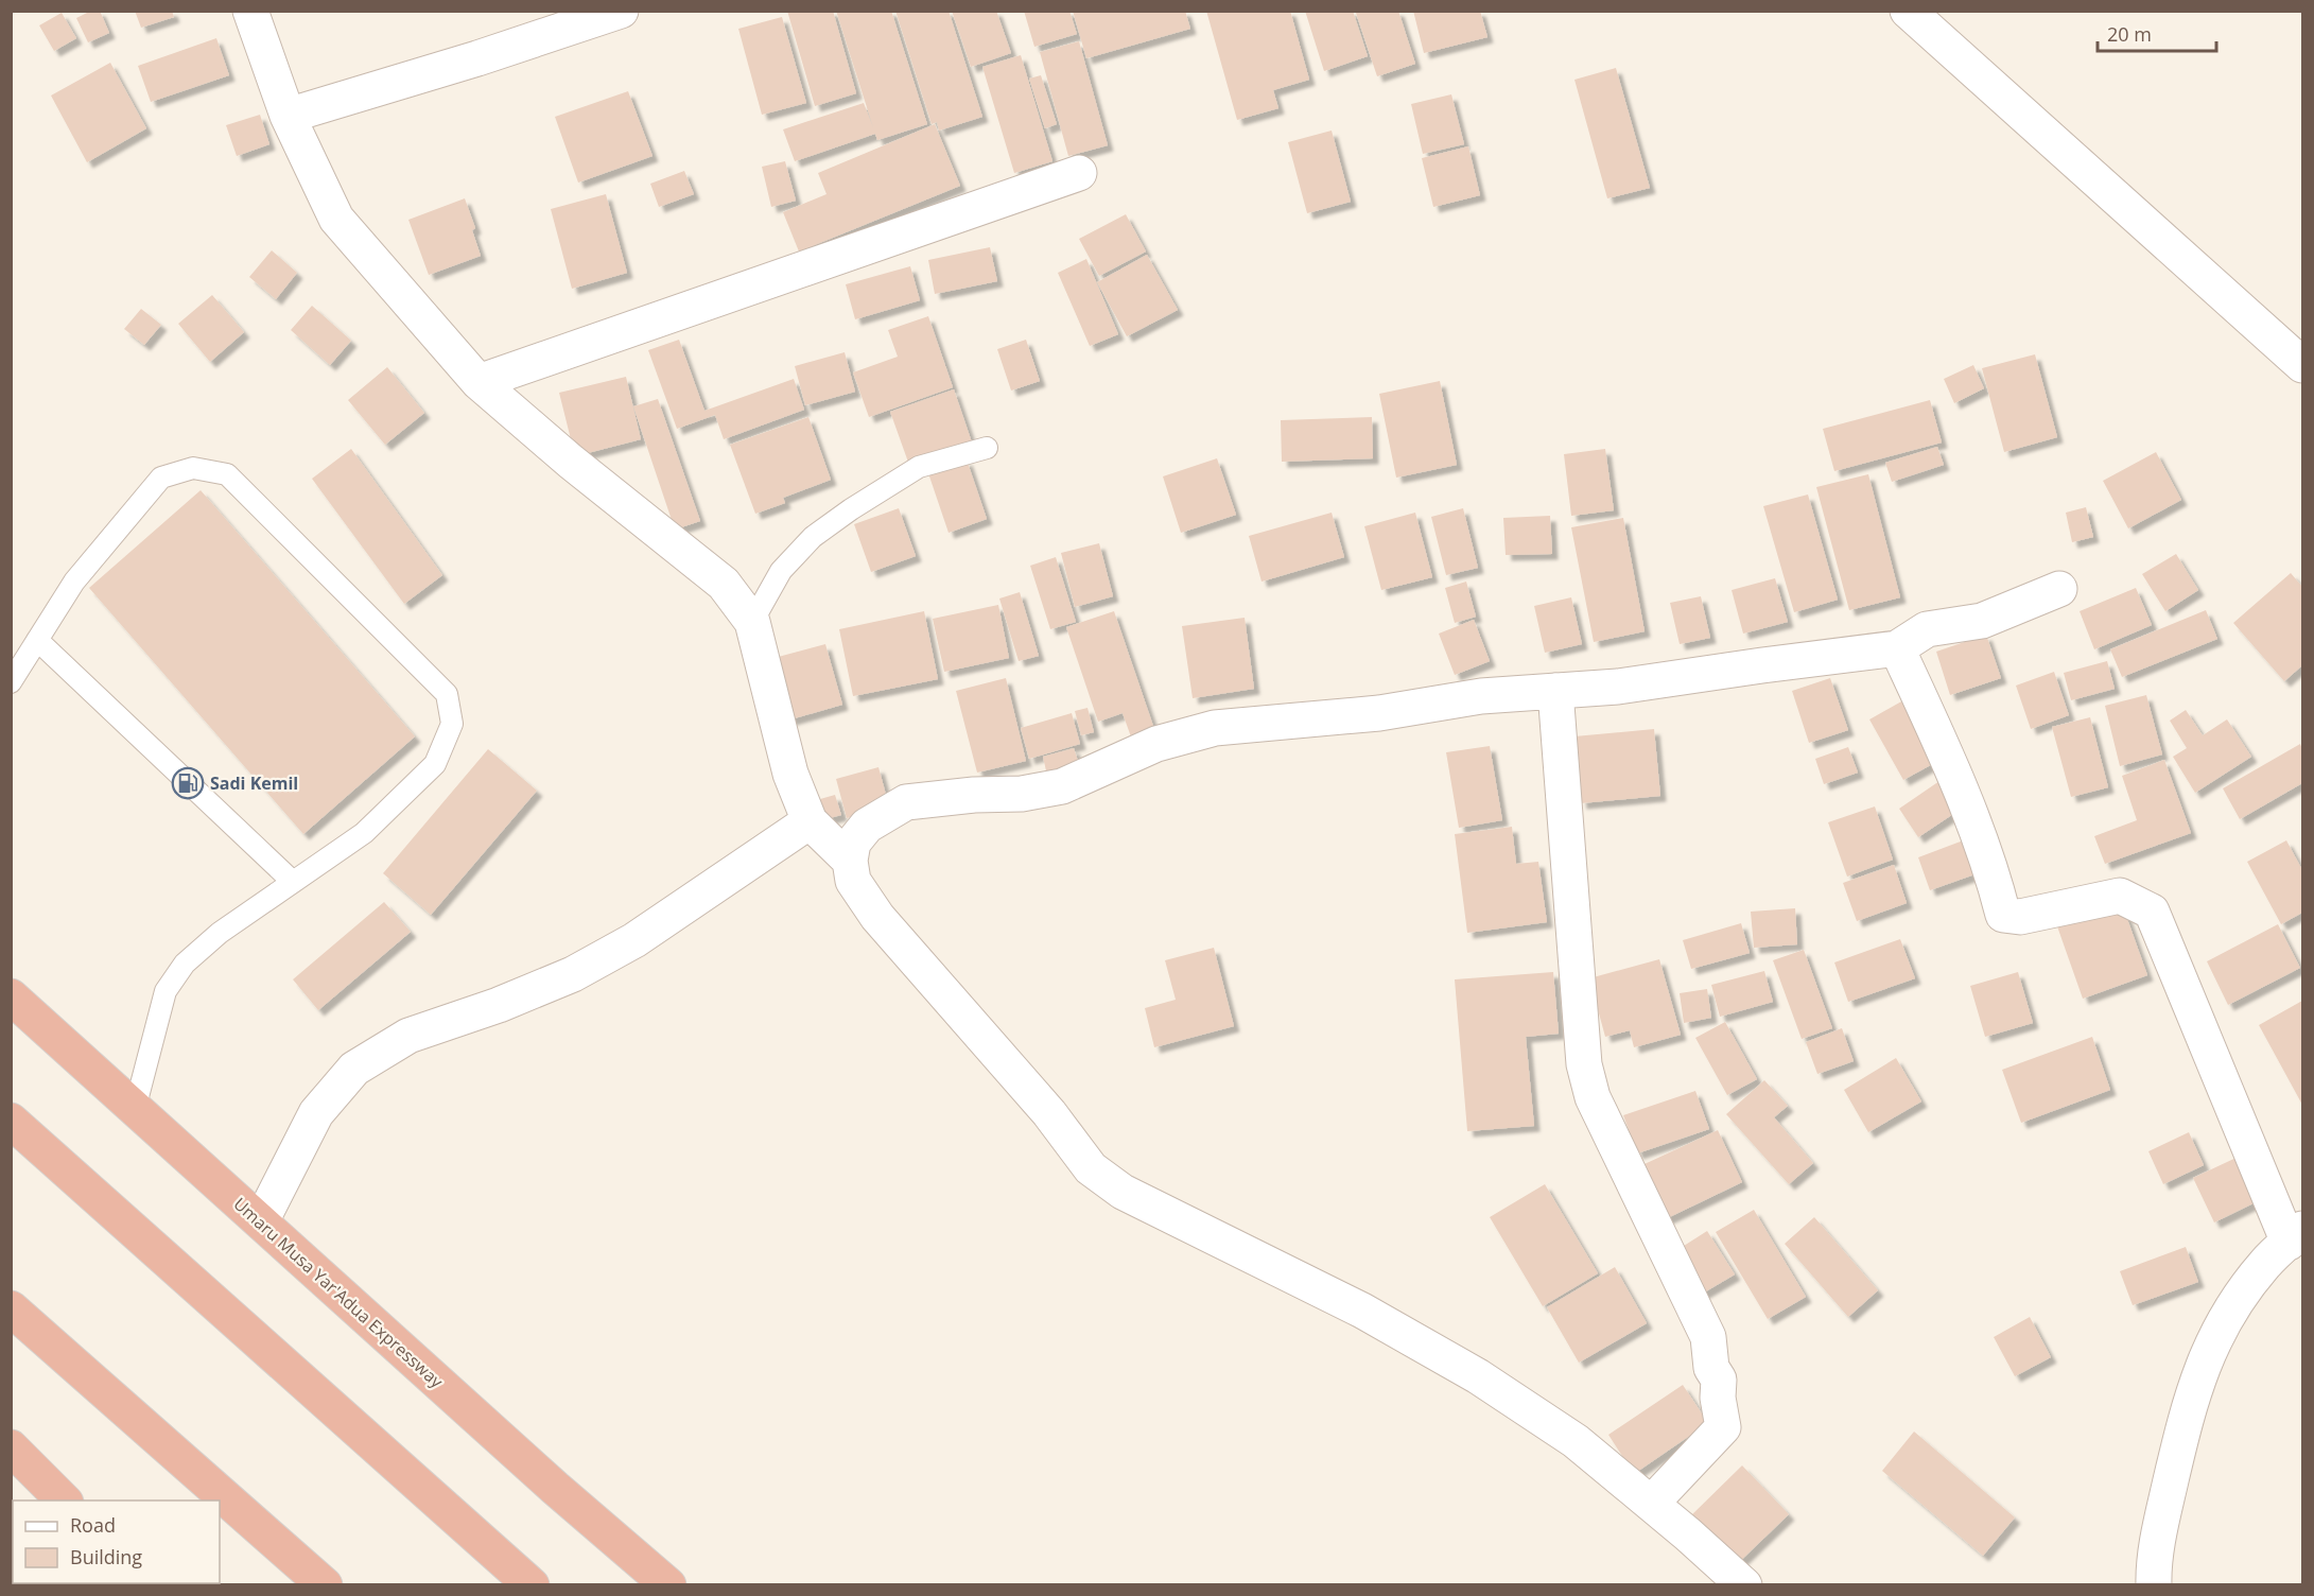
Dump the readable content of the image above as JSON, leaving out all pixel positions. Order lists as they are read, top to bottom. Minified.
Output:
{"streets":{"highway":["Umaru Musa Yar'Adua Expressway"]},"places":{"fuel station":["Sadi Kemil"]},"legend":["Road","Building"],"scale_bar":"20 m"}
